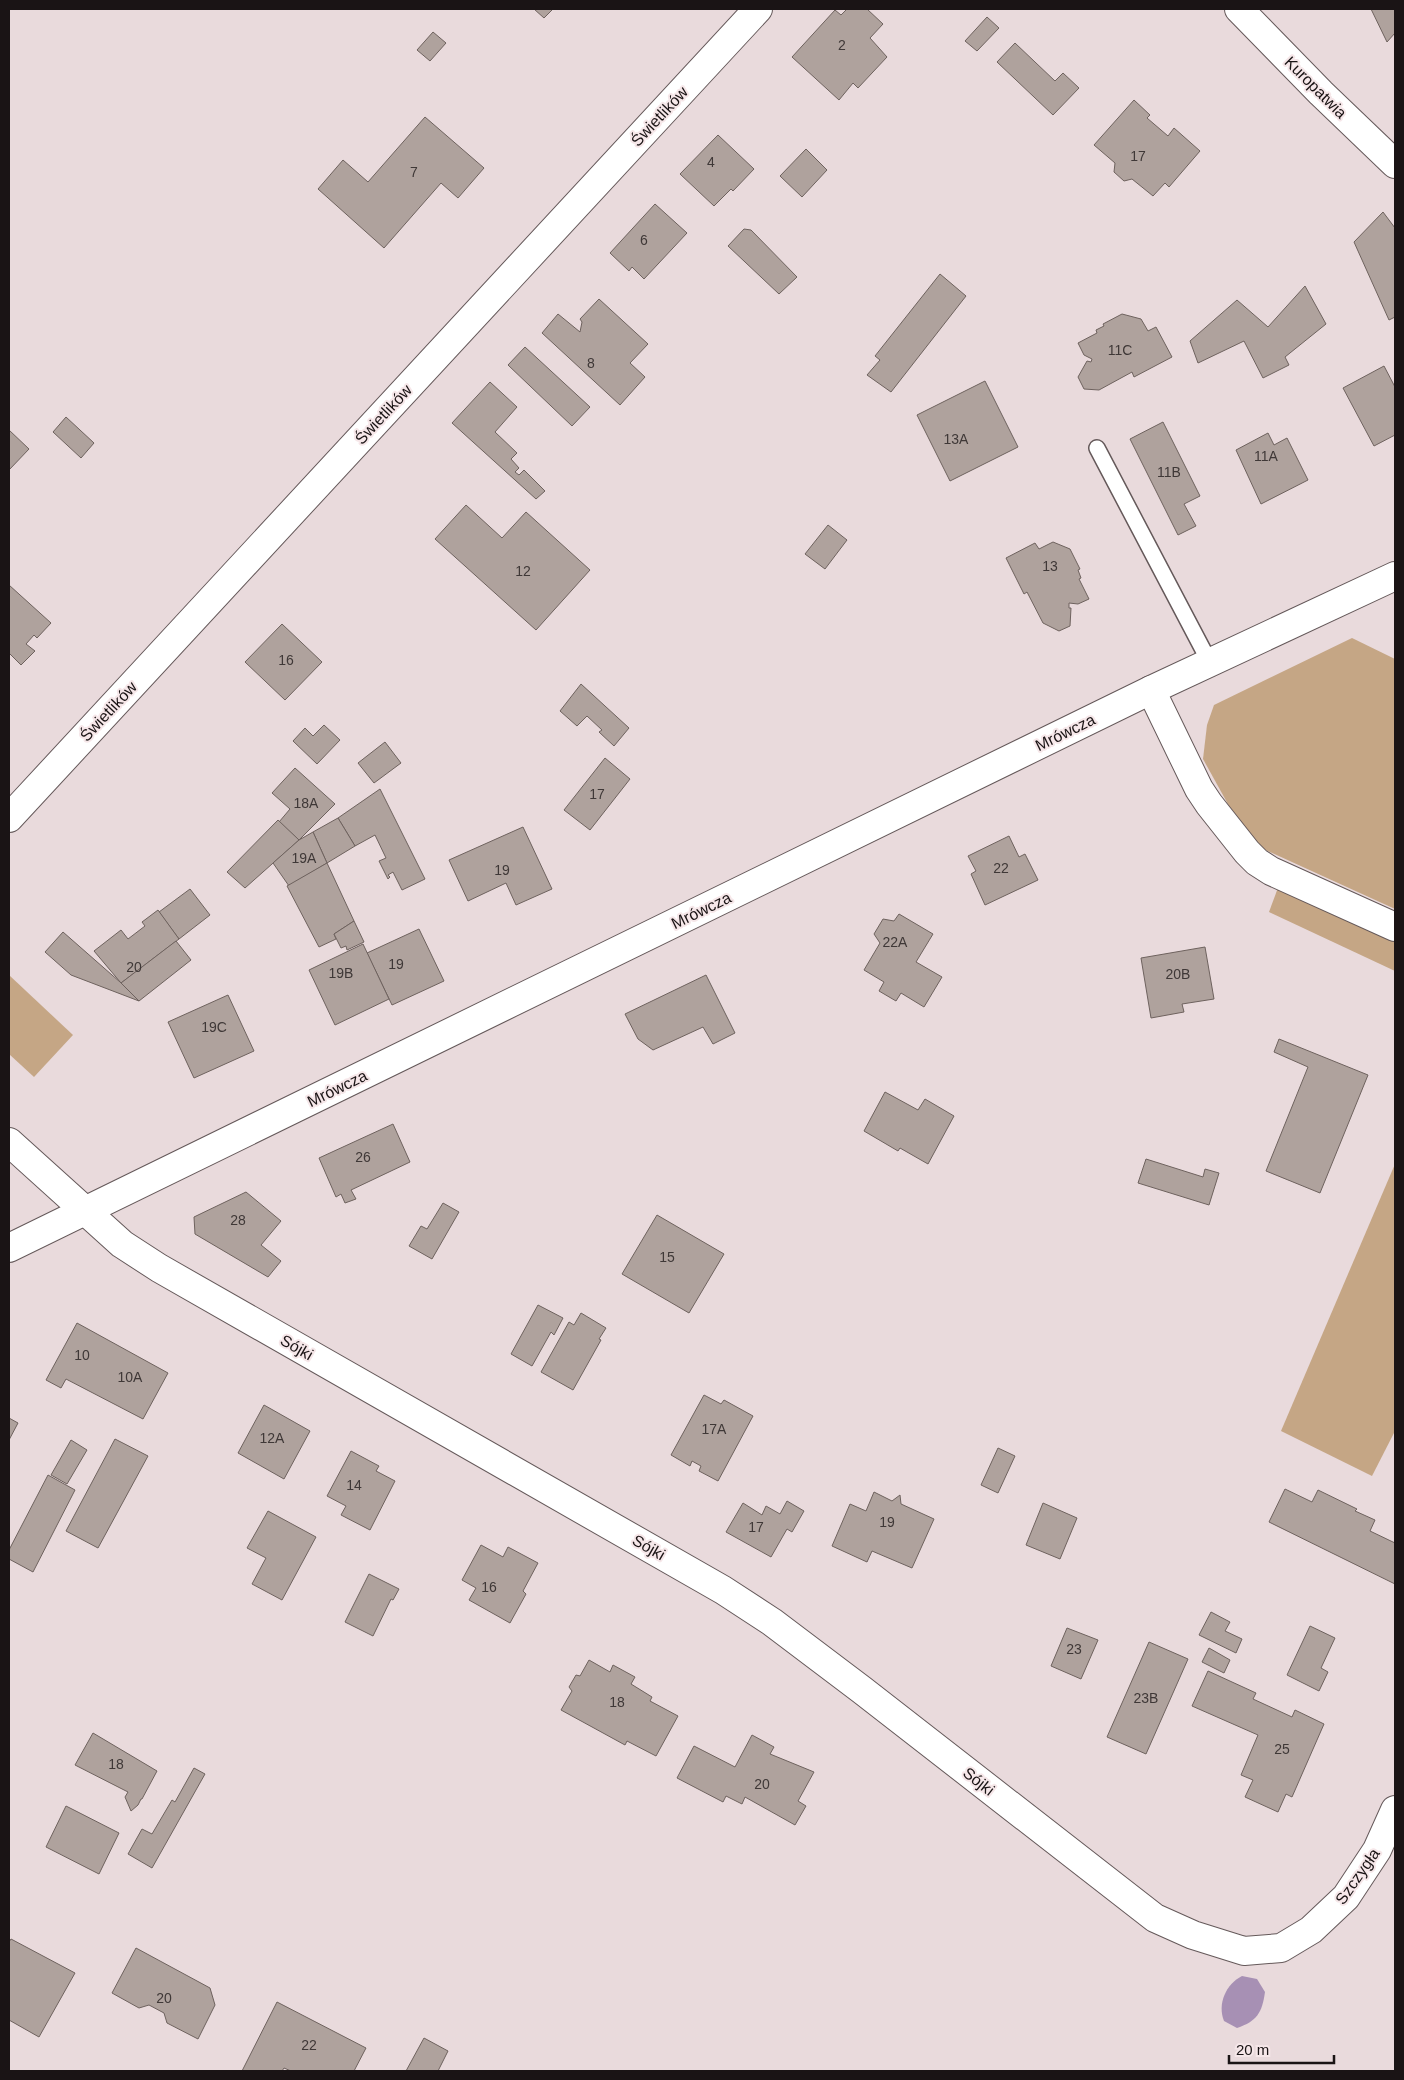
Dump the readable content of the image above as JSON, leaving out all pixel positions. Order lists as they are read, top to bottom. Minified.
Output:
{"streets":{"street":["Kuropatwia","Świetlików","Mrówcza","Sójki","Szczygła"]},"crossings":[["Mrówcza","Sójki"],["Sójki","Szczygła"]],"house_numbers":["2","17","4","7","6","11C","8","13A","11A","11B","13","12","16","17","18A","19A","22","19","22A","19","20","19B","20B","19C","26","28","15","10","10A","17A","12A","14","19","17","16","23","23B","18","25","18","20","20","22"],"scale_bar":"20 m"}
